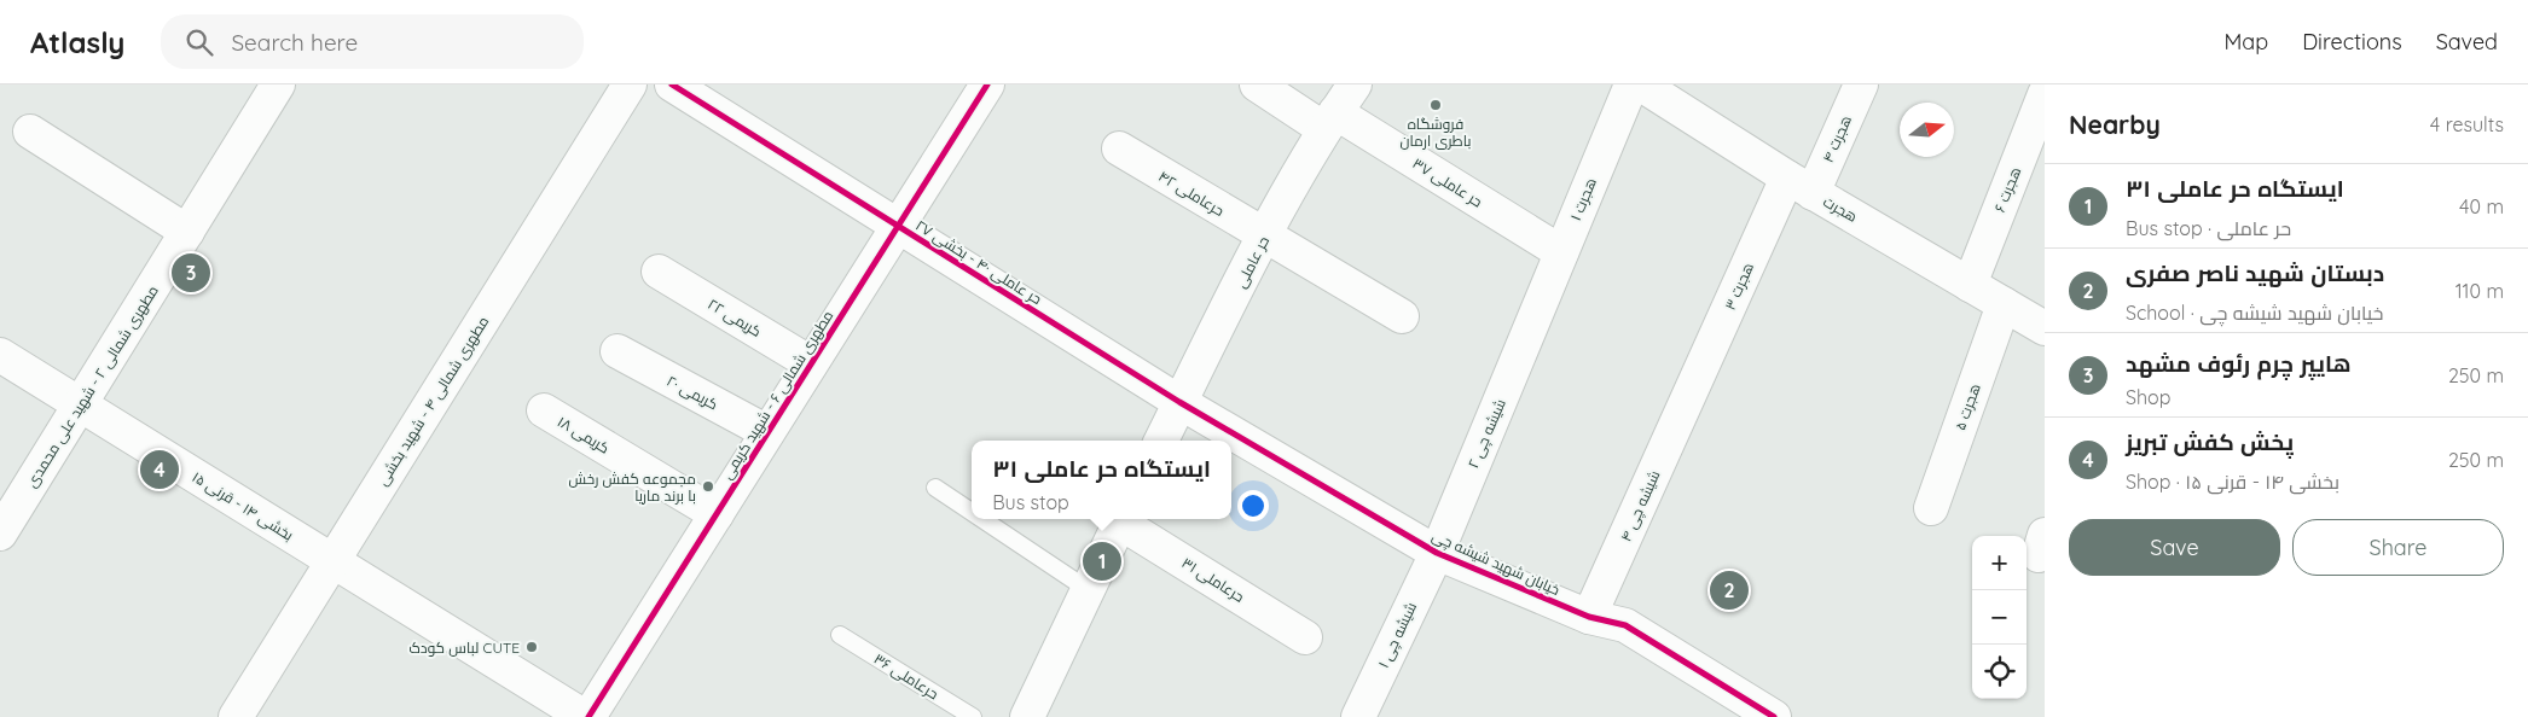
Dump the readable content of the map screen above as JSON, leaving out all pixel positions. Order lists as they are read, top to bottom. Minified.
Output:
{"streets":{"street":["هجرت ۴","حر عاملی ۳۷","هجرت ۶","حرعاملی ۴۲","هجرت ۱","هجرت","حر عاملی ۴۰ - بخشی ۲۷","حر عاملی","هجرت ۳","کریمی ۲۲","مطهری شمالی ۲ - شهید علی محمدی","کریمی ۲۰","مطهری شمالی ۶ - شهید کریمی","مطهری شمالی ۴ - شهید بخشی","هجرت ۵","شیشه چی ۲","کریمی ۱۸","بخشی ۱۴ - قرنی ۱۵","شیشه چی ۴","خیابان شهید شیشه چی","حرعاملی ۳۱","شیشه چی ۱"],"lane":["حرعاملی ۳۶"]},"crossings":[["هجرت ۴","هجرت"],["هجرت ۴","هجرت ۳"],["حر عاملی ۳۷","هجرت ۱"],["حر عاملی ۳۷","حر عاملی"],["هجرت ۶","هجرت"],["حرعاملی ۴۲","حر عاملی"],["هجرت ۱","شیشه چی ۲"],["هجرت","هجرت ۳"],["هجرت","هجرت ۵"],["حر عاملی ۴۰ - بخشی ۲۷","حر عاملی"],["حر عاملی ۴۰ - بخشی ۲۷","مطهری شمالی ۶ - شهید کریمی"],["حر عاملی ۴۰ - بخشی ۲۷","خیابان شهید شیشه چی"],["حر عاملی","خیابان شهید شیشه چی"],["هجرت ۳","شیشه چی ۴"],["کریمی ۲۲","مطهری شمالی ۶ - شهید کریمی"],["مطهری شمالی ۲ - شهید علی محمدی","بخشی ۱۴ - قرنی ۱۵"],["کریمی ۲۰","مطهری شمالی ۶ - شهید کریمی"],["مطهری شمالی ۶ - شهید کریمی","کریمی ۱۸"],["مطهری شمالی ۶ - شهید کریمی","بخشی ۱۴ - قرنی ۱۵"],["مطهری شمالی ۴ - شهید بخشی","بخشی ۱۴ - قرنی ۱۵"],["شیشه چی ۲","خیابان شهید شیشه چی"],["شیشه چی ۲","شیشه چی ۱"],["شیشه چی ۴","خیابان شهید شیشه چی"],["خیابان شهید شیشه چی","شیشه چی ۱"]],"places":["فروشگاه باطری ارمان","مجموعه کفش رخش با برند ماریا","لباس کودک CUTE"],"north":"right","page":{"header":"Atlasly","search":"Search here","nav":["Map","Directions","Saved"],"heading":["Nearby","4 results"],"list":[{"mark":"1","name":"ایستگاه حر عاملی ۳۱","note":"Bus stop · حر عاملی","value":"40 m"},{"mark":"2","name":"دبستان شهید ناصر صفری","note":"School · خیابان شهید شیشه چی","value":"110 m"},{"mark":"3","name":"هایپر چرم رئوف مشهد","note":"Shop","value":"250 m"},{"mark":"4","name":"پخش کفش تبریز","note":"Shop · بخشی ۱۴ - قرنی ۱۵","value":"250 m"}],"pins":["3","4","1","2"],"popup":["ایستگاه حر عاملی ۳۱","Bus stop"],"buttons":["Save","Share"],"map_buttons":["+","−"]}}
